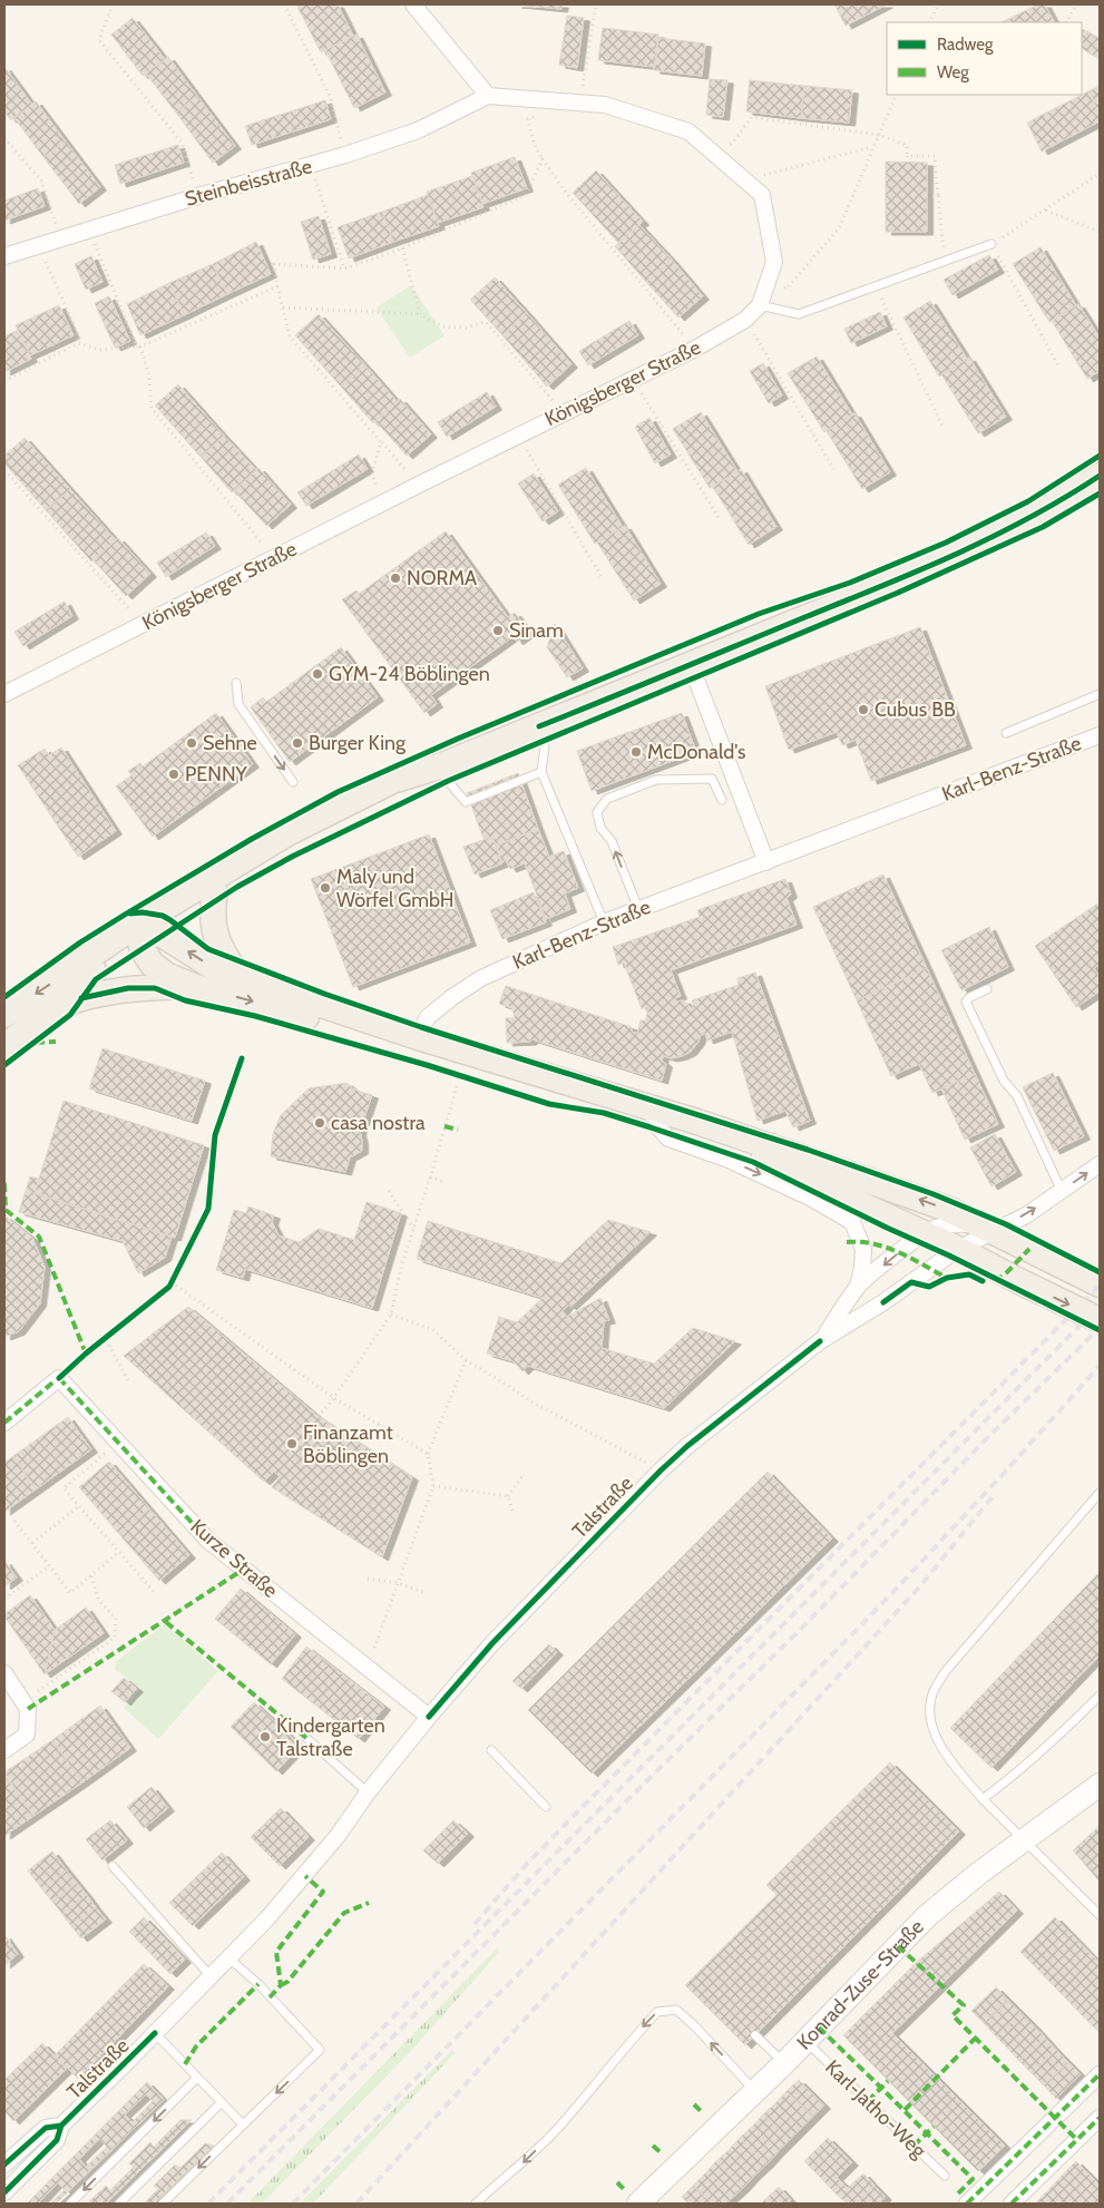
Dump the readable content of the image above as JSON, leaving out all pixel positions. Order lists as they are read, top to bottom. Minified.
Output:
{"streets":{"street":["Steinbeisstraße","Königsberger Straße","Karl-Benz-Straße","Talstraße","Kurze Straße","Konrad-Zuse-Straße"],"lane":["Karl-Jatho-Weg"]},"crossings":[["Steinbeisstraße","Königsberger Straße"],["Talstraße","Kurze Straße"],["Konrad-Zuse-Straße","Karl-Jatho-Weg"]],"places":["NORMA","Sinam","GYM-24 Böblingen","Cubus BB","Sehne","Burger King","McDonald's","PENNY","Maly und Wörfel GmbH","casa nostra","Finanzamt Böblingen","Kindergarten Talstraße"],"legend":["Radweg","Weg"]}
